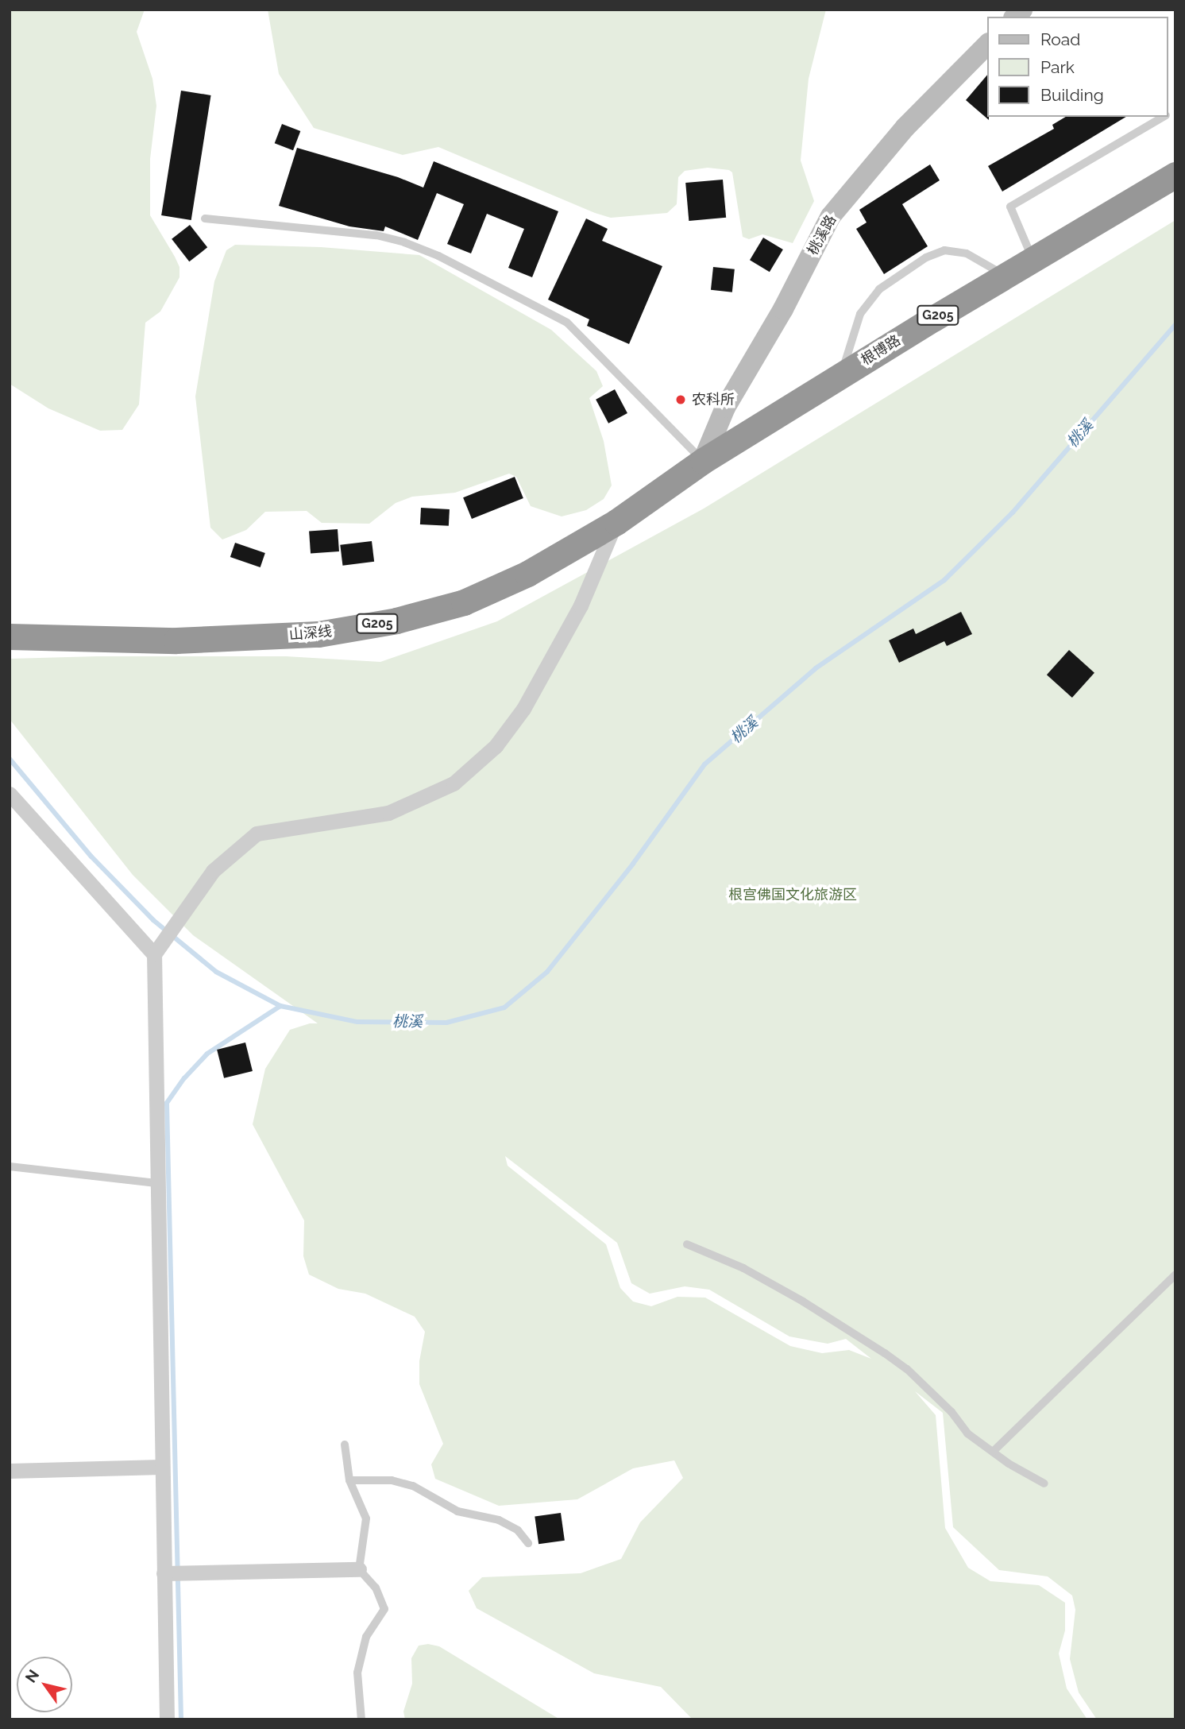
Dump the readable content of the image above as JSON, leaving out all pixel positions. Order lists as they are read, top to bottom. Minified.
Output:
{"streets":{"highway":["G205","根博路","山深线"],"street":["桃溪路"]},"crossings":[["桃溪路","根博路"],["桃溪路","山深线"],["根博路","山深线"]],"water":["桃溪"],"parks":["根宫佛国文化旅游区"],"places":["农科所"],"legend":["Road","Park","Building"],"north":"top left"}
